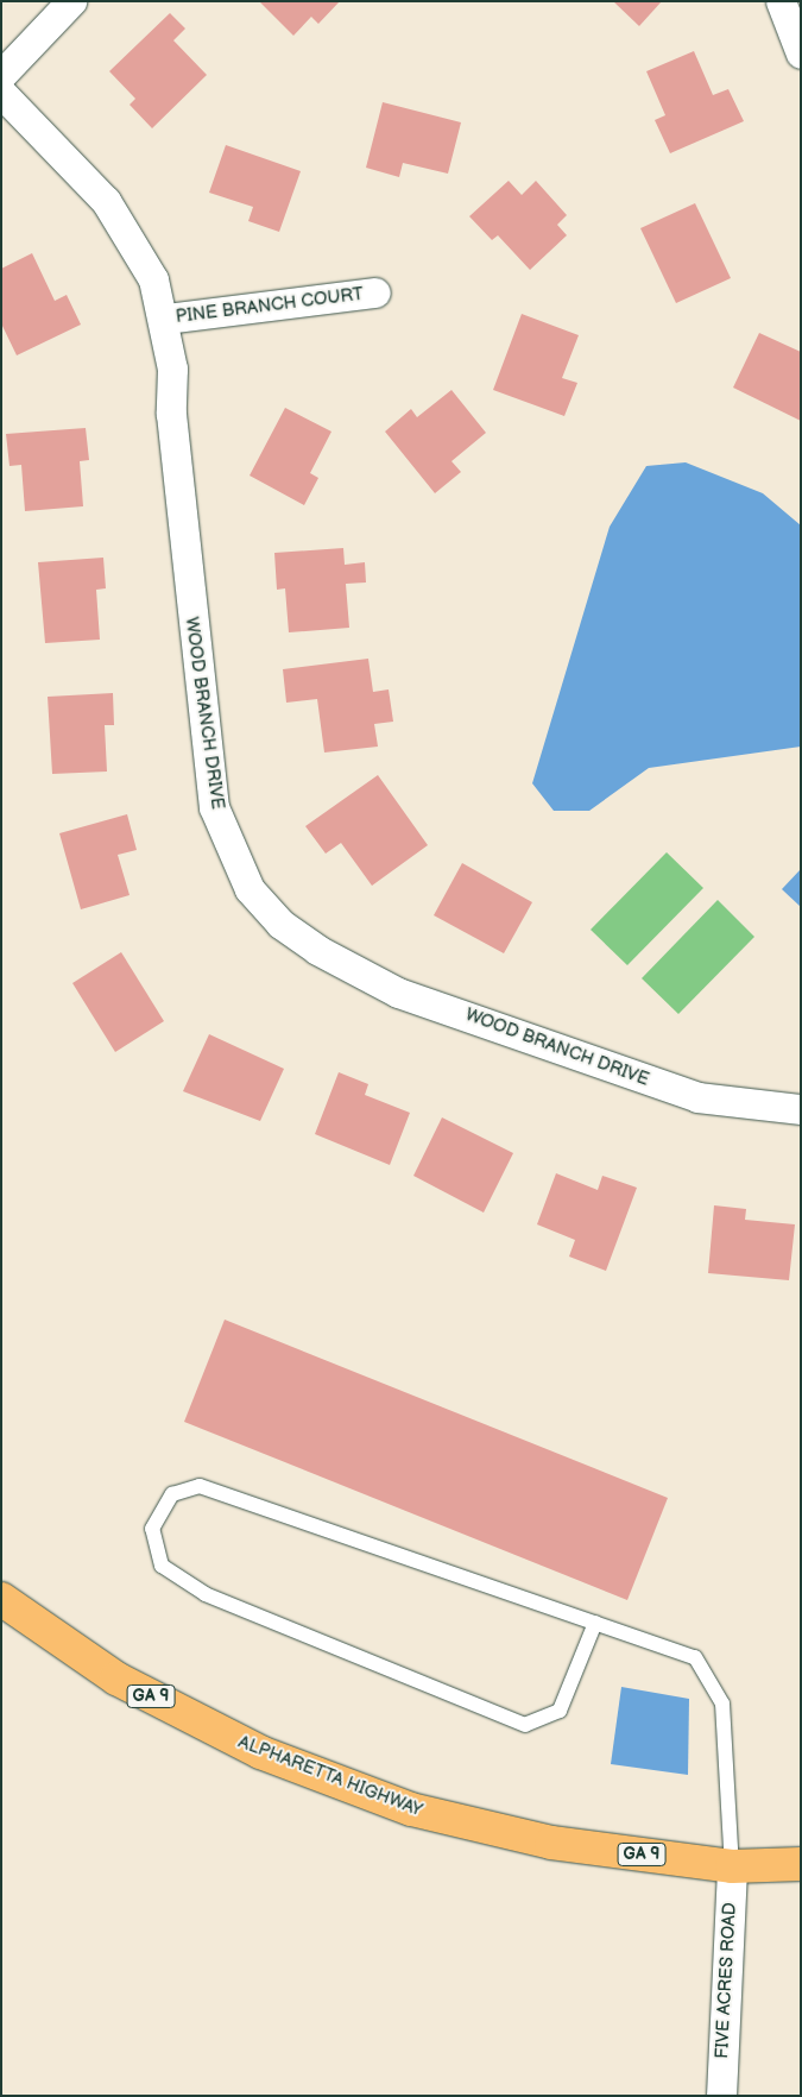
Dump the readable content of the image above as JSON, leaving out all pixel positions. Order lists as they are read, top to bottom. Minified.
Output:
{"streets":{"main road":["GA 9","ALPHARETTA HIGHWAY"],"street":["PINE BRANCH COURT","WOOD BRANCH DRIVE","FIVE ACRES ROAD"]},"crossings":[["PINE BRANCH COURT","WOOD BRANCH DRIVE"],["ALPHARETTA HIGHWAY","FIVE ACRES ROAD"]]}
